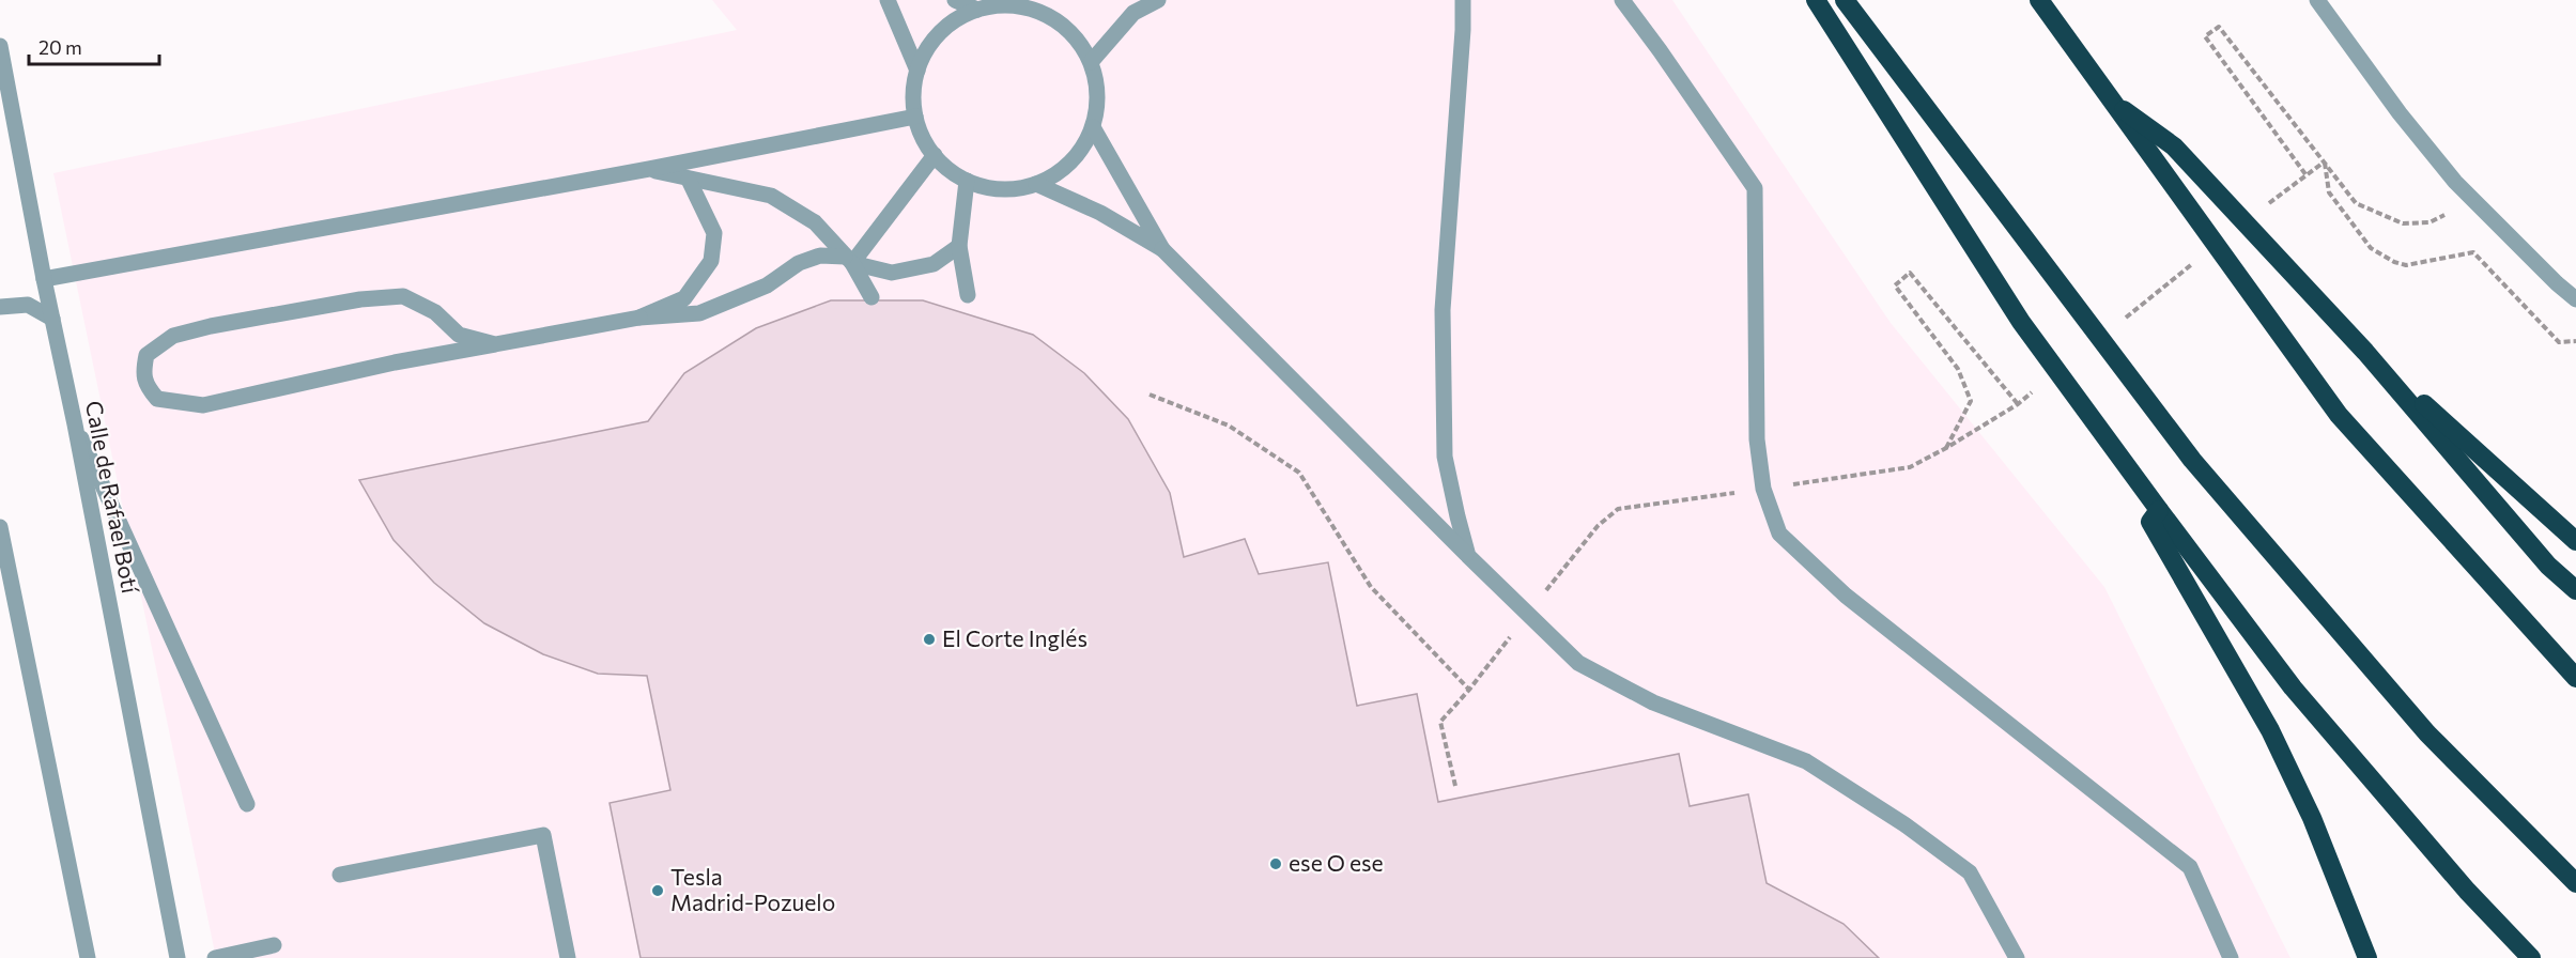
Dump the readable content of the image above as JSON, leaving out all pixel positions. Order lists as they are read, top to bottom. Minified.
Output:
{"streets":{"street":["Calle de Rafael Botí"]},"places":["El Corte Inglés","ese O ese","Tesla Madrid-Pozuelo"],"scale_bar":"20 m"}
